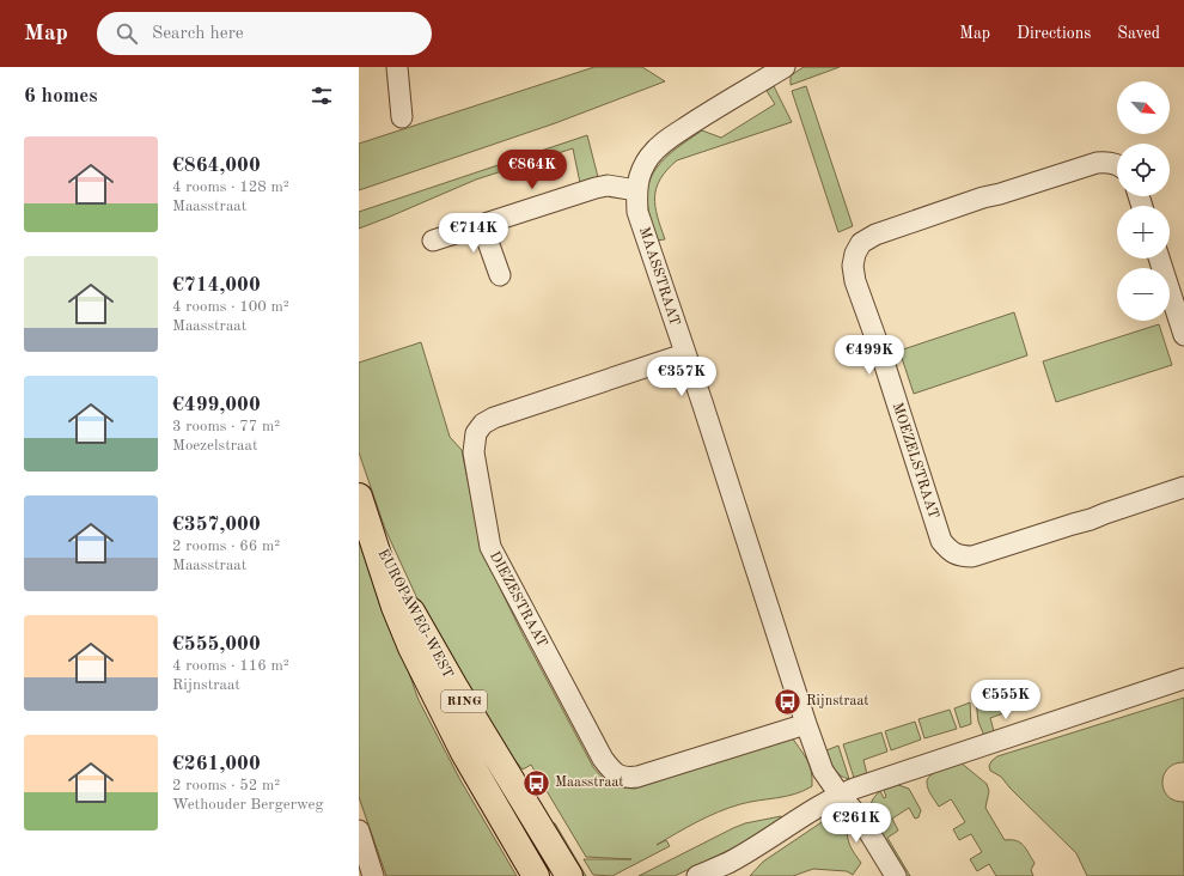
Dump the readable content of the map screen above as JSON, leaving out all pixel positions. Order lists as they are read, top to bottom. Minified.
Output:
{"streets":{"main road":["EUROPAWEG-WEST","RING"],"street":["MAASSTRAAT","MOEZELSTRAAT","DIEZESTRAAT"]},"crossings":[["MAASSTRAAT","DIEZESTRAAT"]],"places":{"bus stop":["Rijnstraat","Maasstraat"]},"north":"bottom right","page":{"header":"Map","search":"Search here","nav":["Map","Directions","Saved"],"heading":"6 homes","map_buttons":["+","−"],"list":[{"name":"€864,000","note":"4 rooms · 128 m² · Maasstraat"},{"name":"€714,000","note":"4 rooms · 100 m² · Maasstraat"},{"name":"€499,000","note":"3 rooms · 77 m² · Moezelstraat"},{"name":"€357,000","note":"2 rooms · 66 m² · Maasstraat"},{"name":"€555,000","note":"4 rooms · 116 m² · Rijnstraat"},{"name":"€261,000","note":"2 rooms · 52 m² · Wethouder Bergerweg"}],"price":["€864K","€714K","€499K","€357K","€555K","€261K"]}}
